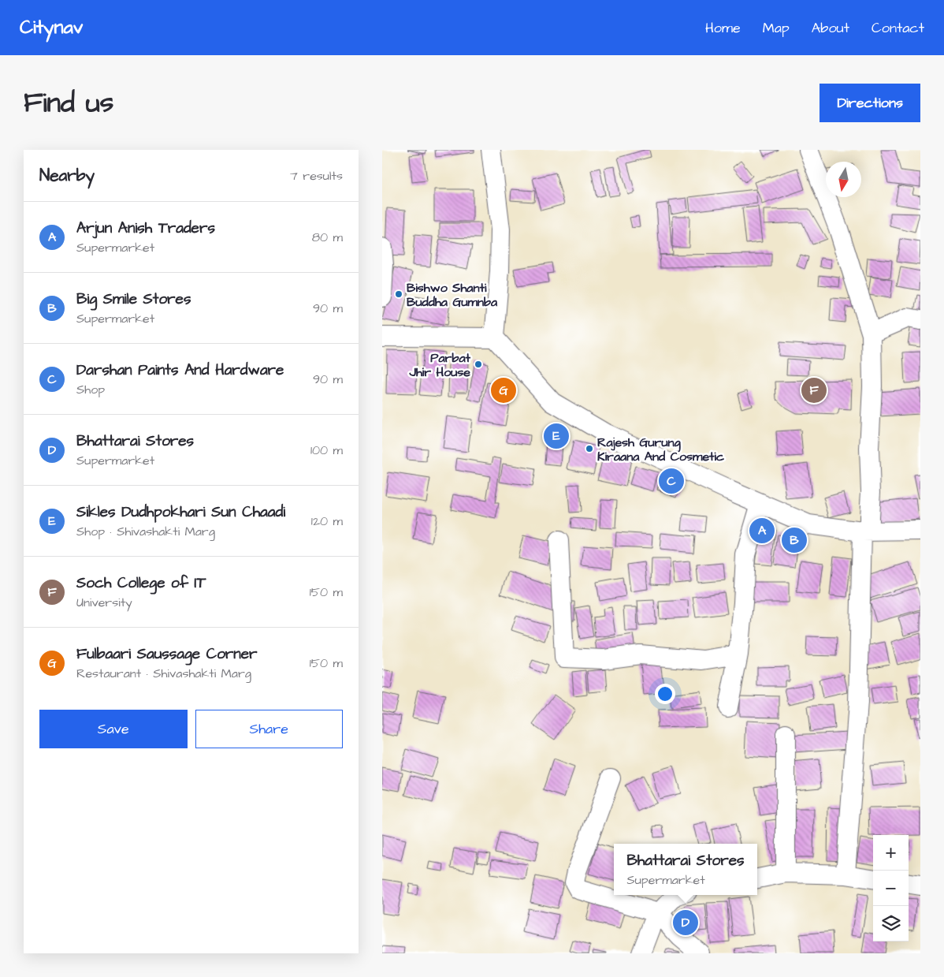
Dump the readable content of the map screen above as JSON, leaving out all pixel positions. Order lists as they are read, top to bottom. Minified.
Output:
{"places":["Bishwo Shanti Buddha Gumnba","Parbat Jhir House","Rajesh Gurung Kiraana And Cosmetic"],"north":"bottom","page":{"header":"Citynav","nav":["Home","Map","About","Contact"],"title":"Find us","buttons":["Directions",["Save","Share"]],"heading":["Nearby","7 results"],"list":[{"mark":"A","name":"Arjun Anish Traders","note":"Supermarket","value":"80 m"},{"mark":"B","name":"Big Smile Stores","note":"Supermarket","value":"90 m"},{"mark":"C","name":"Darshan Paints And Hardware","note":"Shop","value":"90 m"},{"mark":"D","name":"Bhattarai Stores","note":"Supermarket","value":"100 m"},{"mark":"E","name":"Sikles Dudhpokhari Sun Chaadi","note":"Shop · Shivashakti Marg","value":"120 m"},{"mark":"F","name":"Soch College of IT","note":"University","value":"150 m"},{"mark":"G","name":"Fulbaari Saussage Corner","note":"Restaurant · Shivashakti Marg","value":"150 m"}],"pins":["F","G","E","C","A","B","D"],"map_buttons":["+","−"],"popup":["Bhattarai Stores","Supermarket"]}}
